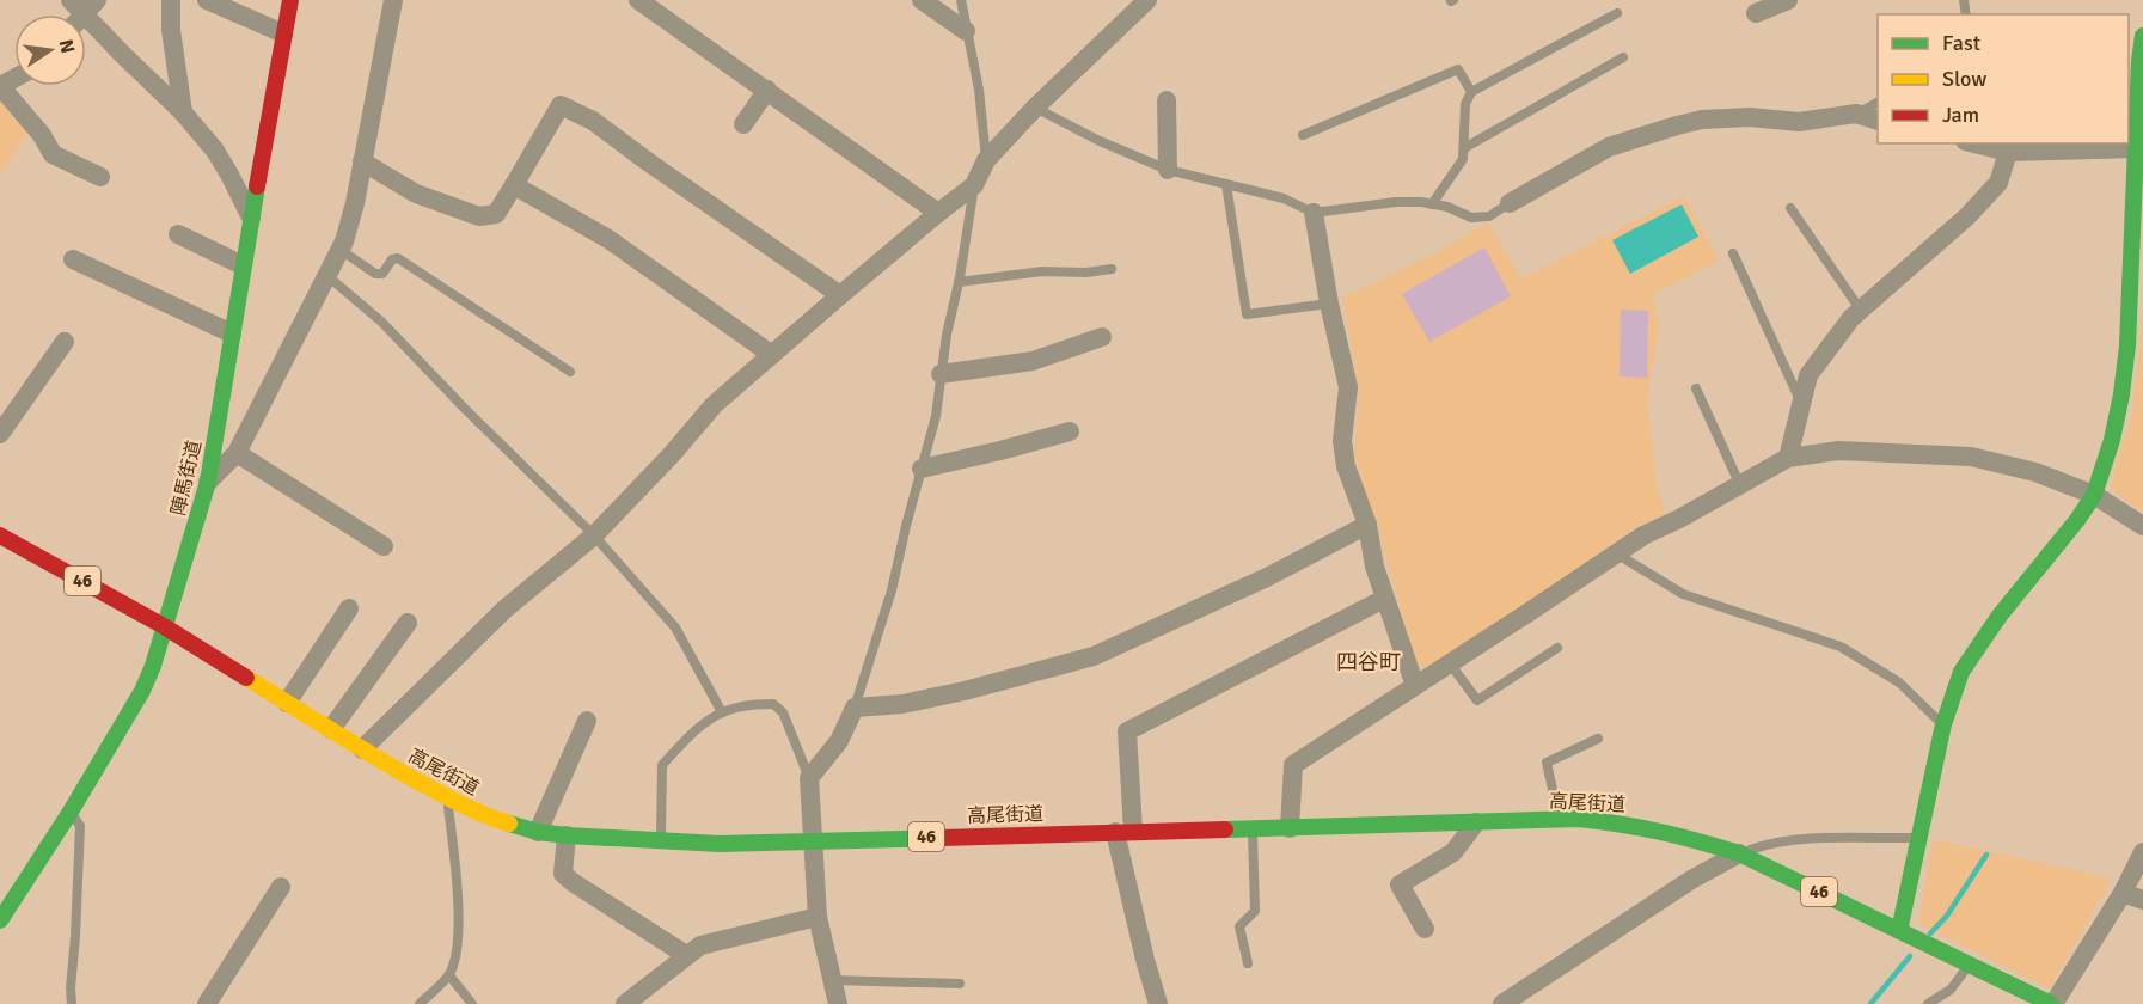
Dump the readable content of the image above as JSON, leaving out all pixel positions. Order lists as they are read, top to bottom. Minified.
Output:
{"streets":{"main road":["陣馬街道","46","高尾街道"]},"crossings":[["陣馬街道","高尾街道"]],"districts":["四谷町"],"legend":["Fast","Slow","Jam"],"north":"right"}
